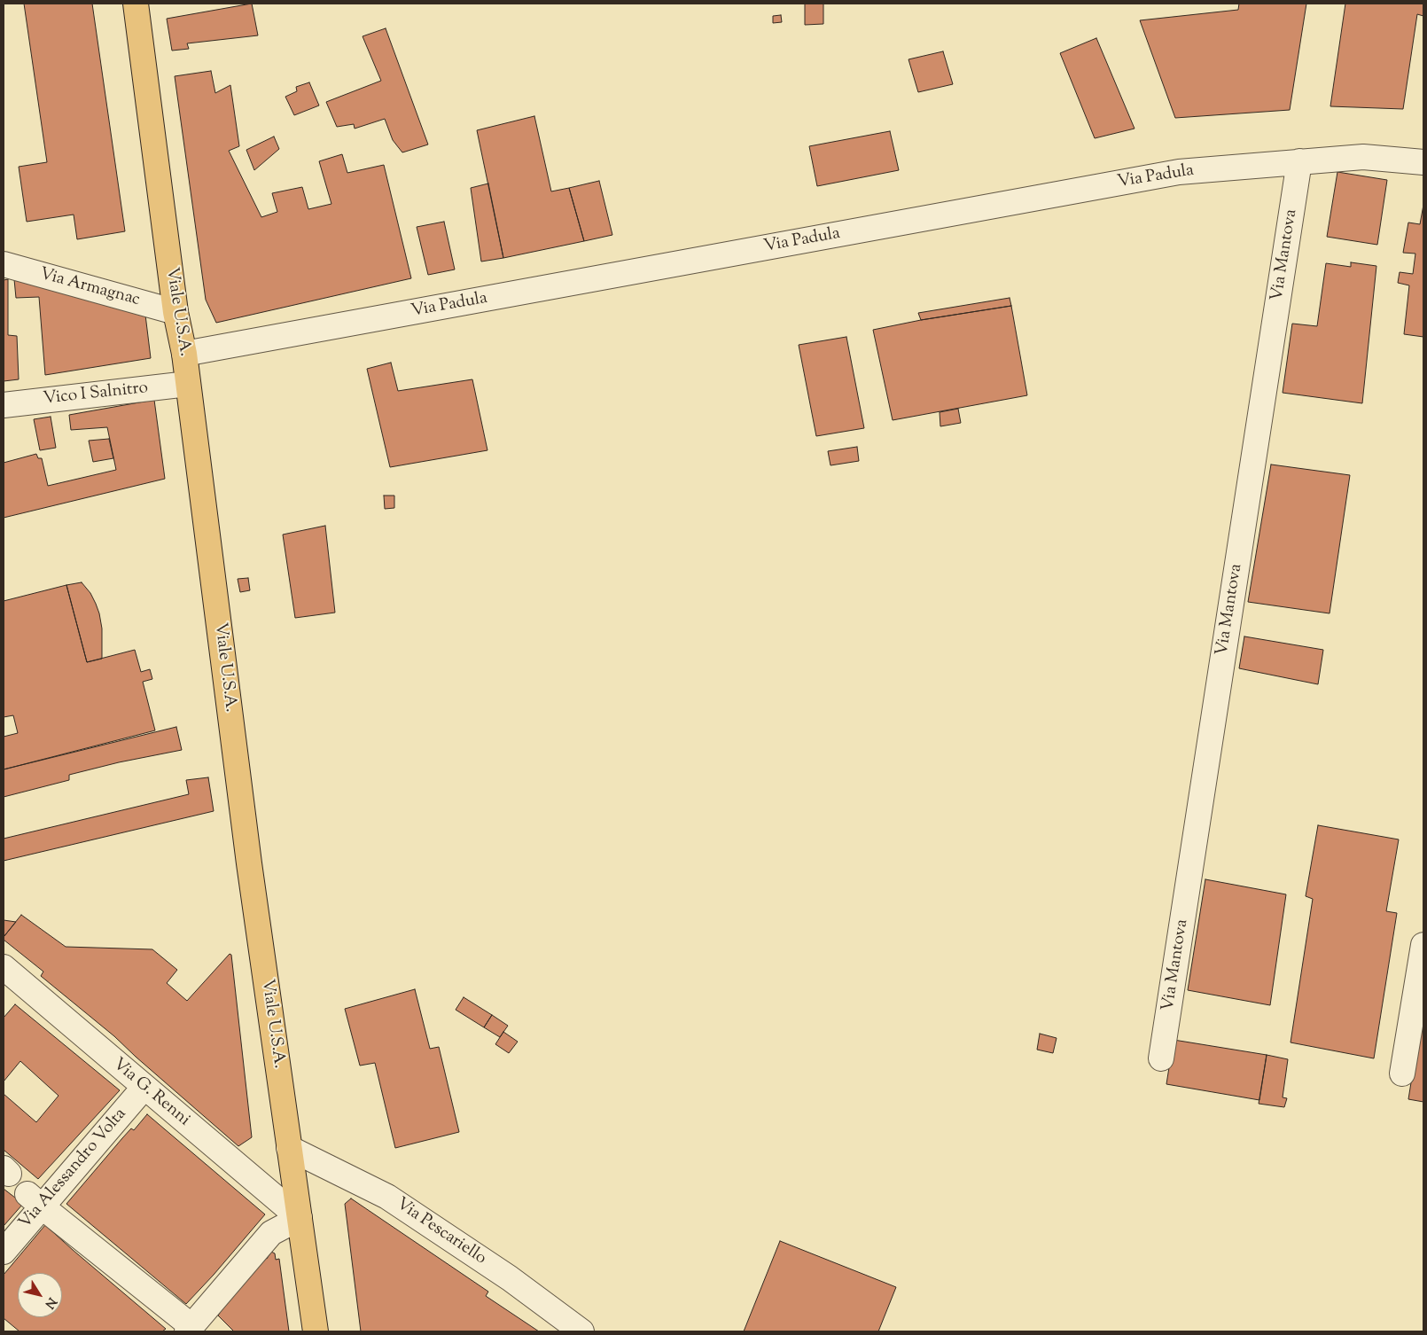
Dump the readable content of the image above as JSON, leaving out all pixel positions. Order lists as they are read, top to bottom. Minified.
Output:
{"streets":{"main road":["Viale U.S.A."],"street":["Via Padula","Via Mantova","Via Armagnac","Vico I Salnitro","Via G. Renni","Via Alessandro Volta","Via Pescariello"]},"crossings":[["Via Padula","Via Mantova"],["Via Padula","Viale U.S.A."],["Via Armagnac","Viale U.S.A."],["Viale U.S.A.","Vico I Salnitro"],["Viale U.S.A.","Via G. Renni"],["Viale U.S.A.","Via Pescariello"],["Via G. Renni","Via Alessandro Volta"]],"north":"bottom right"}
